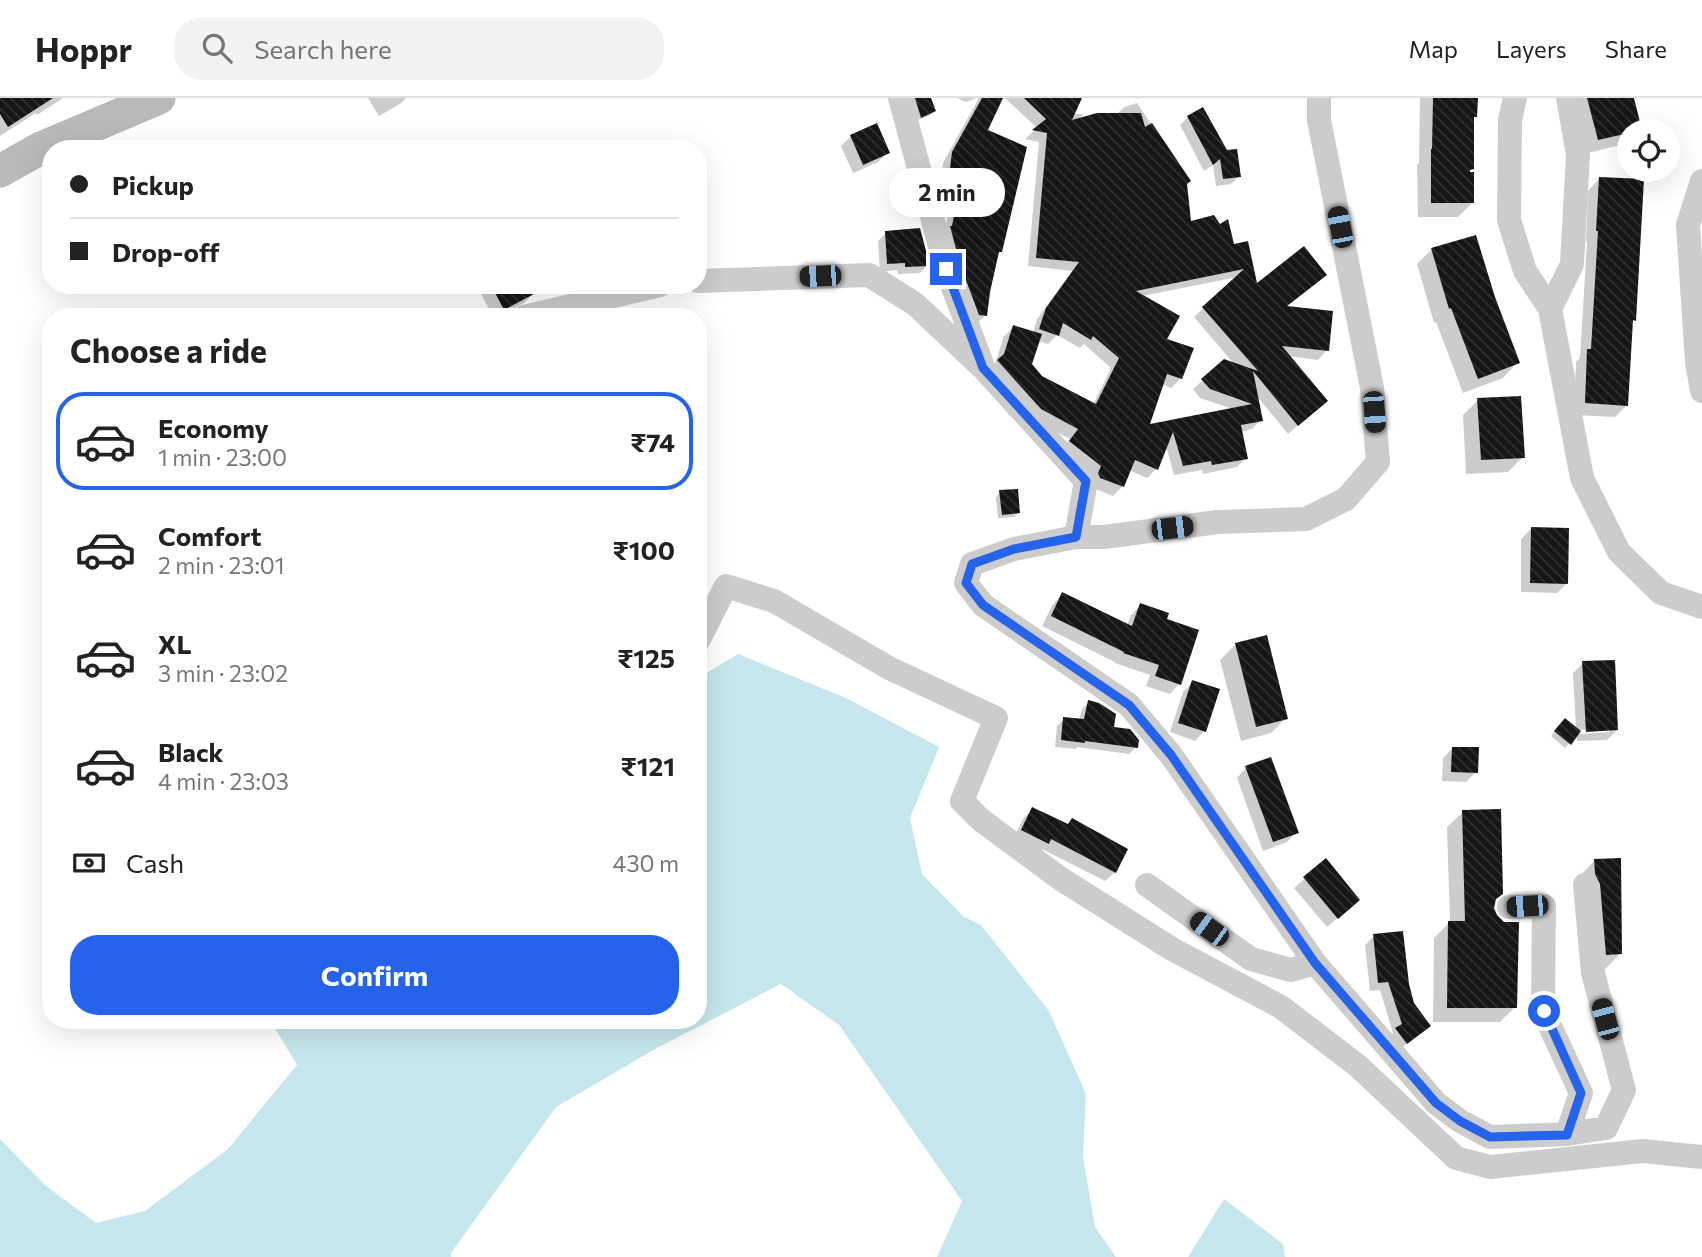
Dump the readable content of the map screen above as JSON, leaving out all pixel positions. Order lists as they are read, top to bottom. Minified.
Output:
{"page":{"header":"Hoppr","search":"Search here","nav":["Map","Layers","Share"],"banner":["Pickup","Drop-off"],"bubble":"2 min","heading":"Choose a ride","list":[{"name":"Economy","note":"1 min · 23:00","value":"₹74"},{"name":"Comfort","note":"2 min · 23:01","value":"₹100"},{"name":"XL","note":"3 min · 23:02","value":"₹125"},{"name":"Black","note":"4 min · 23:03","value":"₹121"}],"pay":["Cash","430 m"],"buttons":"Confirm"}}
